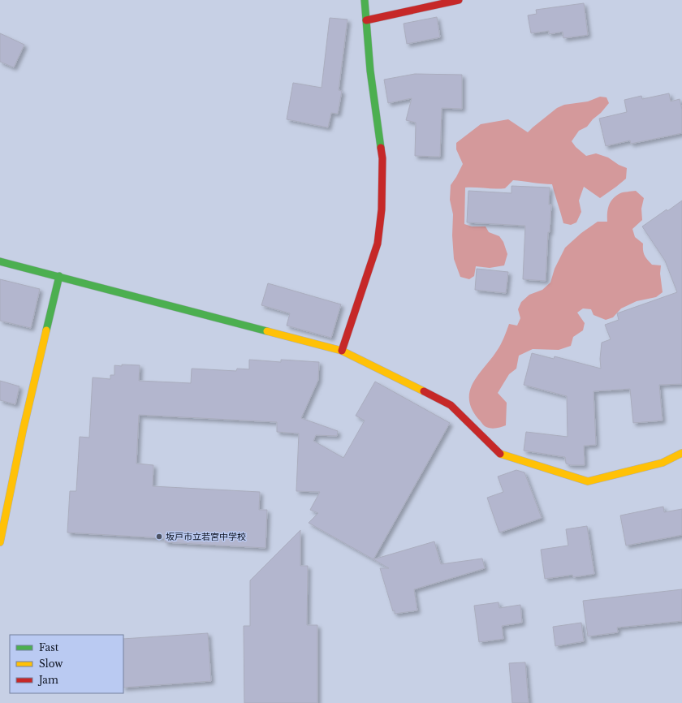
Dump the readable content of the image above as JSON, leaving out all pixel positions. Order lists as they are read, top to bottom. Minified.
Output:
{"places":["坂戸市立若宮中学校"],"legend":["Fast","Slow","Jam"]}
